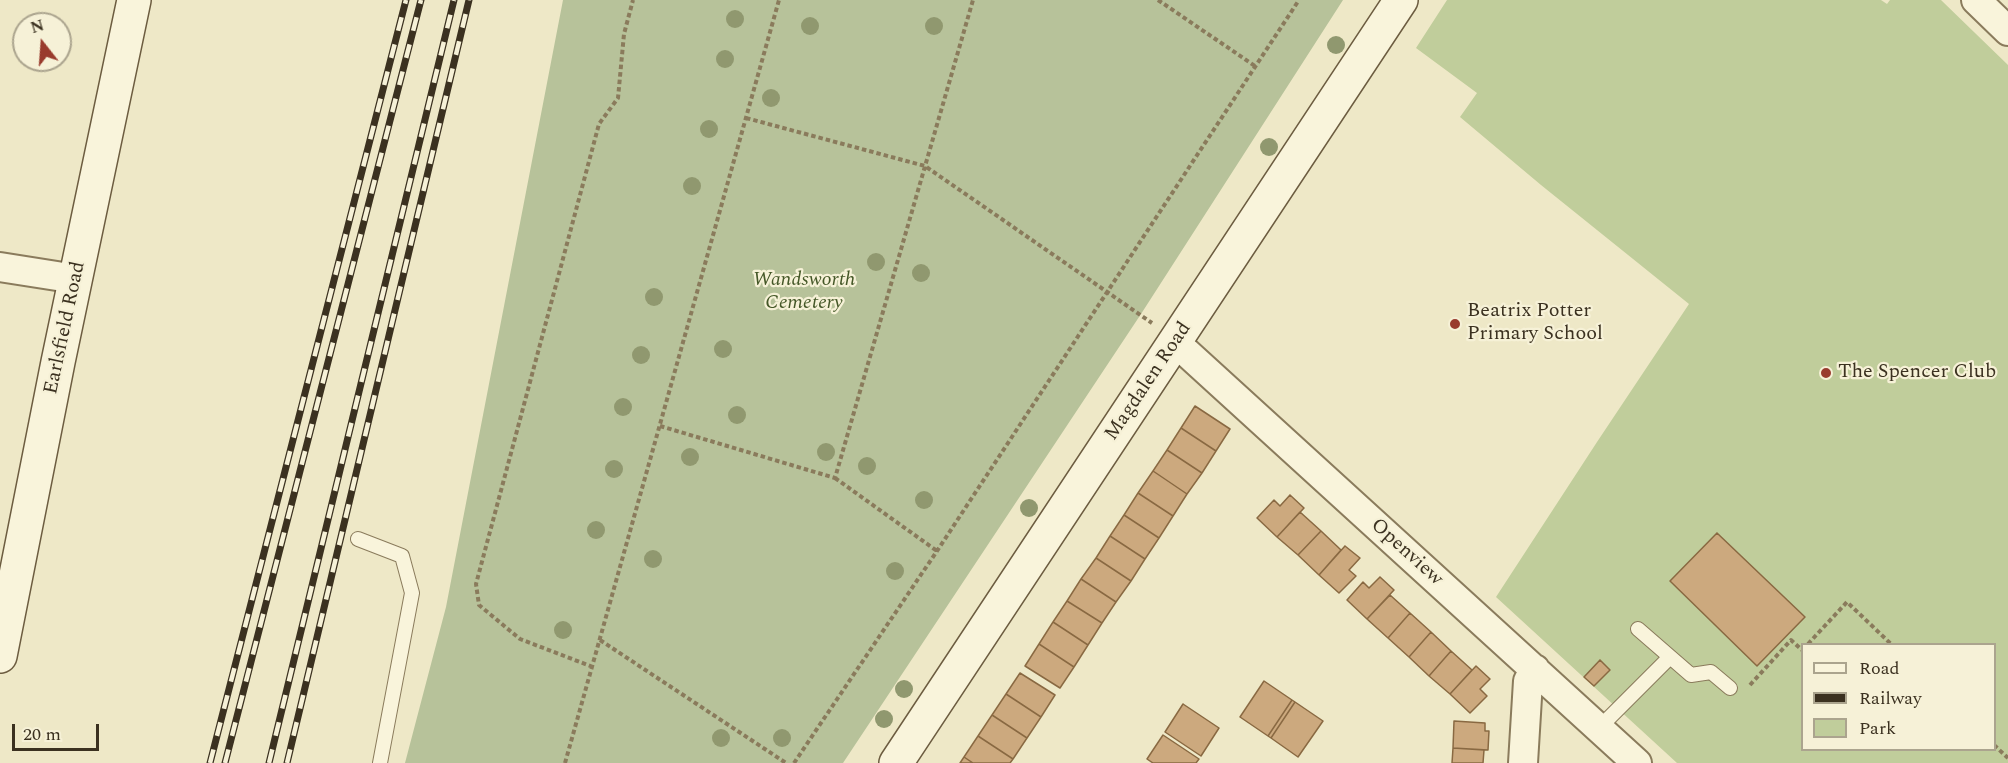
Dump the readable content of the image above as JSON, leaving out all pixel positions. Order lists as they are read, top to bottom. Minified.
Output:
{"streets":{"street":["Earlsfield Road","Magdalen Road","Openview"]},"crossings":[["Magdalen Road","Openview"]],"parks":["Wandsworth Cemetery"],"places":["Beatrix Potter Primary School","The Spencer Club"],"legend":["Road","Railway","Park"],"scale_bar":"20 m","north":"top"}
